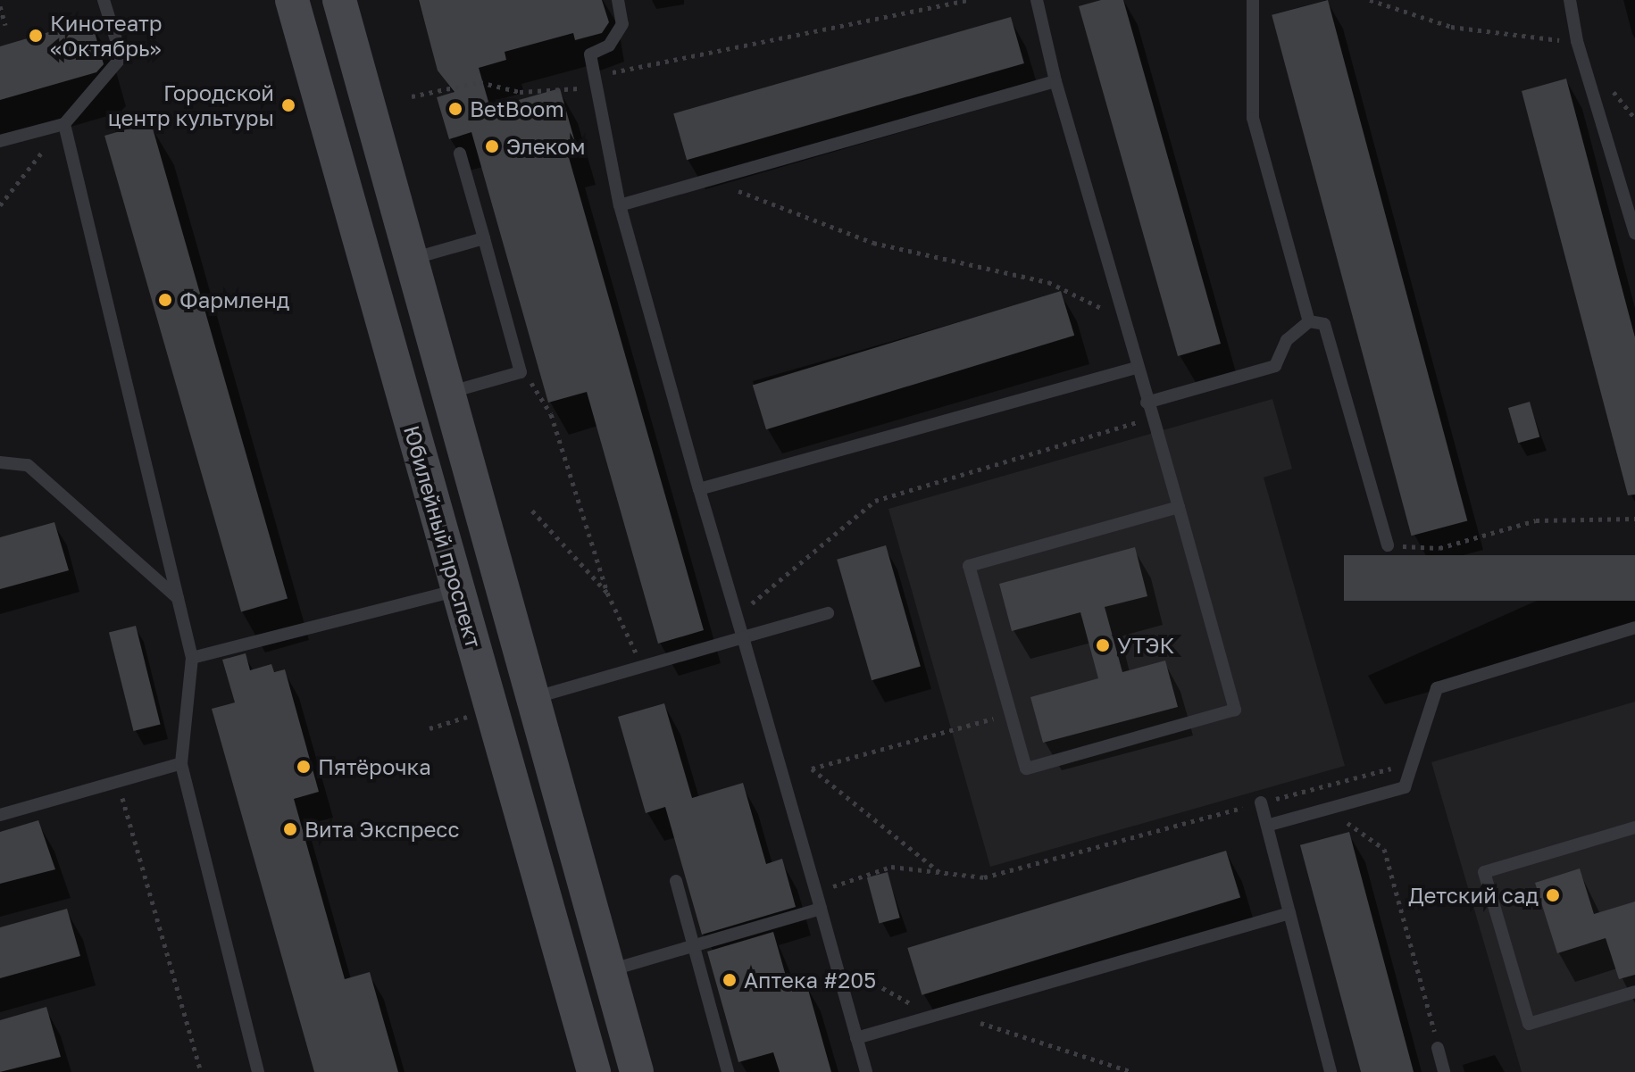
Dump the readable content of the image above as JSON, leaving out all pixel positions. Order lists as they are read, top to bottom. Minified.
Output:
{"streets":{"main road":["Юбилейный проспект"]},"places":["Кинотеатр «Октябрь»","Городской центр культуры","BetBoom","Элеком","Фармленд","УТЭК","Пятёрочка","Вита Экспресс","Детский сад","Аптека #205"]}
